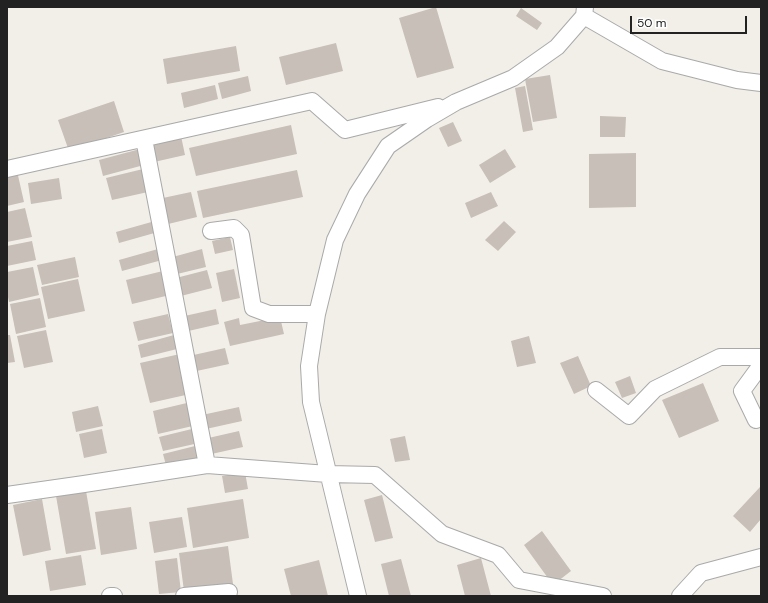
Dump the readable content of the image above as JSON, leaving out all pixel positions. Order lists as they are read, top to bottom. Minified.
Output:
{"scale_bar":"50 m"}
